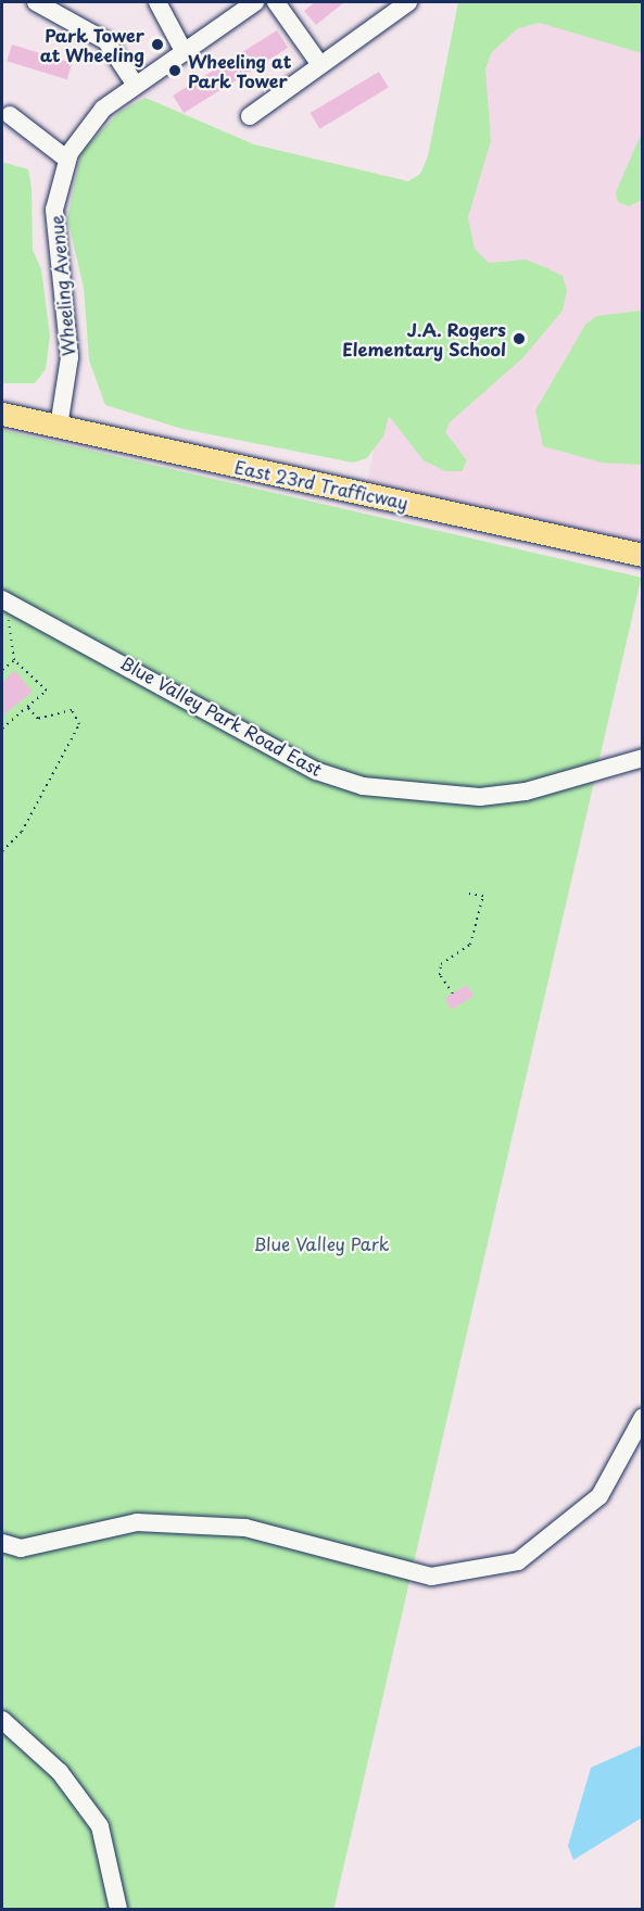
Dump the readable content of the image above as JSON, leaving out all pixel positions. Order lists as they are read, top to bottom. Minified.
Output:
{"streets":{"main road":["East 23rd Trafficway"],"street":["Wheeling Avenue","Blue Valley Park Road East"]},"crossings":[["Wheeling Avenue","East 23rd Trafficway"]],"parks":["Blue Valley Park"],"places":["Park Tower at Wheeling","Wheeling at Park Tower","J.A. Rogers Elementary School"]}
